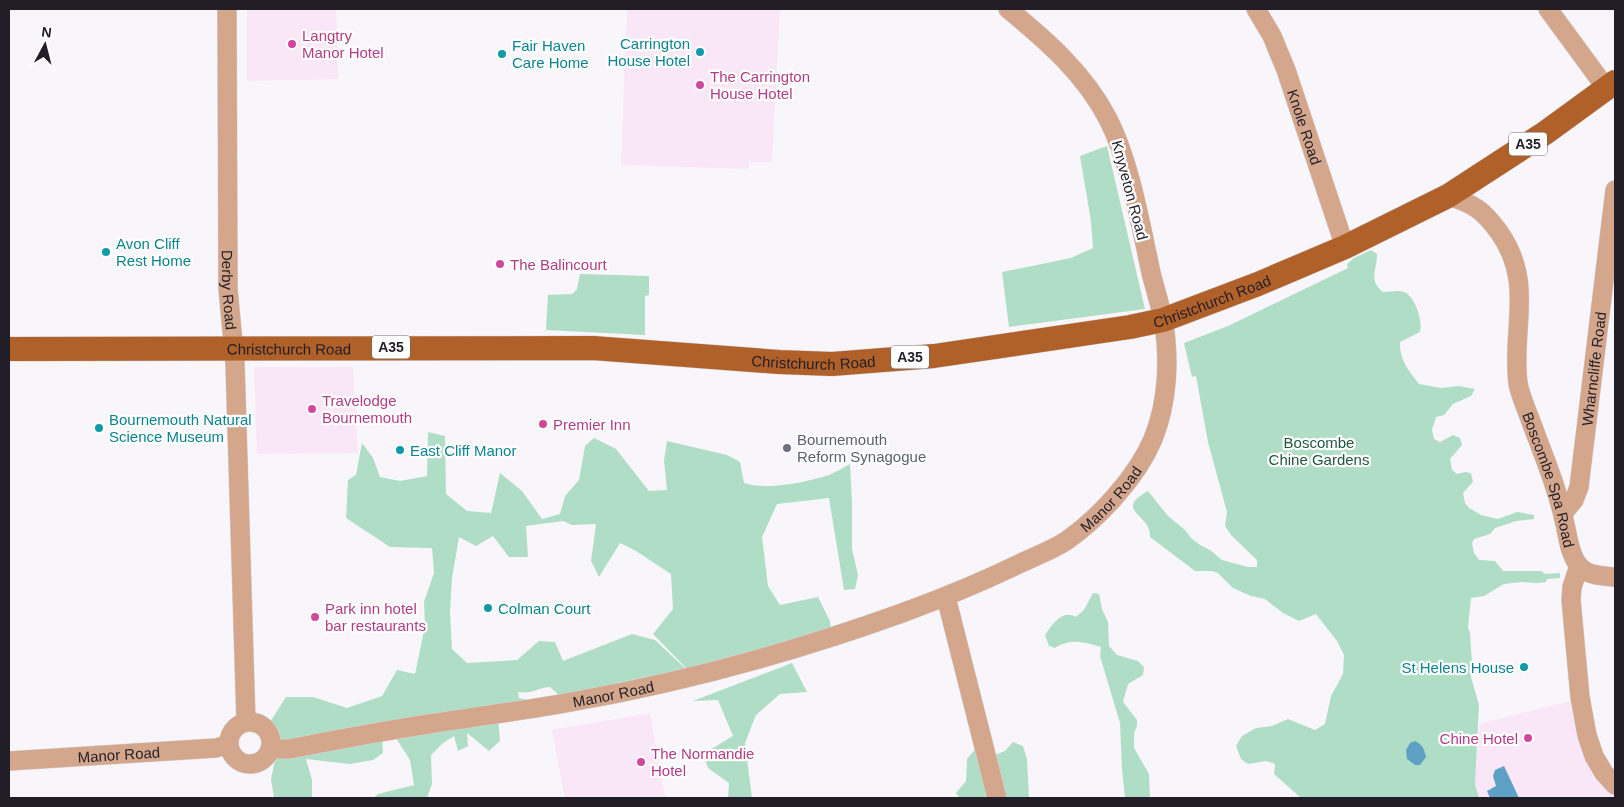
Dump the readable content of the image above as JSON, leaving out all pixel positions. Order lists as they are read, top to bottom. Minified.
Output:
{"streets":{"main road":["A35","Christchurch Road"],"street":["Knole Road","Knyveton Road","Derby Road","Wharncliffe Road","Boscombe Spa Road","Manor Road"]},"crossings":[["Knole Road","Christchurch Road"],["Knyveton Road","Christchurch Road"],["Knyveton Road","Manor Road"],["Derby Road","Christchurch Road"],["Derby Road","Manor Road"],["Christchurch Road","Boscombe Spa Road"],["Christchurch Road","Manor Road"],["Wharncliffe Road","Boscombe Spa Road"]],"parks":["Boscombe Chine Gardens"],"places":["Langtry Manor Hotel","Carrington House Hotel","Fair Haven Care Home","The Carrington House Hotel","Avon Cliff Rest Home","The Balincourt","Travelodge Bournemouth","Premier Inn","Bournemouth Natural Science Museum","Bournemouth Reform Synagogue","East Cliff Manor","Colman Court","Park inn hotel bar restaurants","St Helens House","Chine Hotel","The Normandie Hotel"],"north":"top"}
